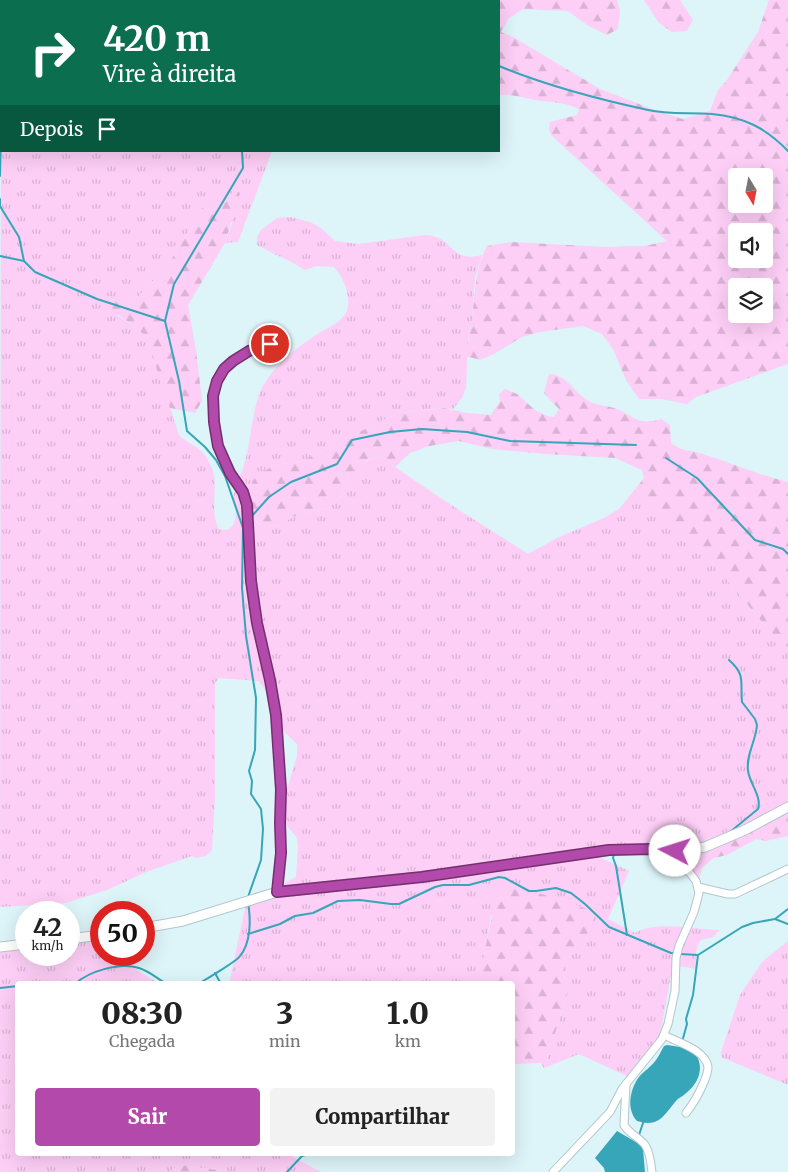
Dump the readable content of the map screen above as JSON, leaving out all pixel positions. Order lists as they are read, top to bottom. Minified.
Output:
{"north":"bottom","page":{"turn":["420 m","Vire à direita"],"then":"Depois","speed":"42 km/h","limit":"50","eta":["08:30","Chegada","3","min","1.0","km"],"buttons":["Sair","Compartilhar"]}}
